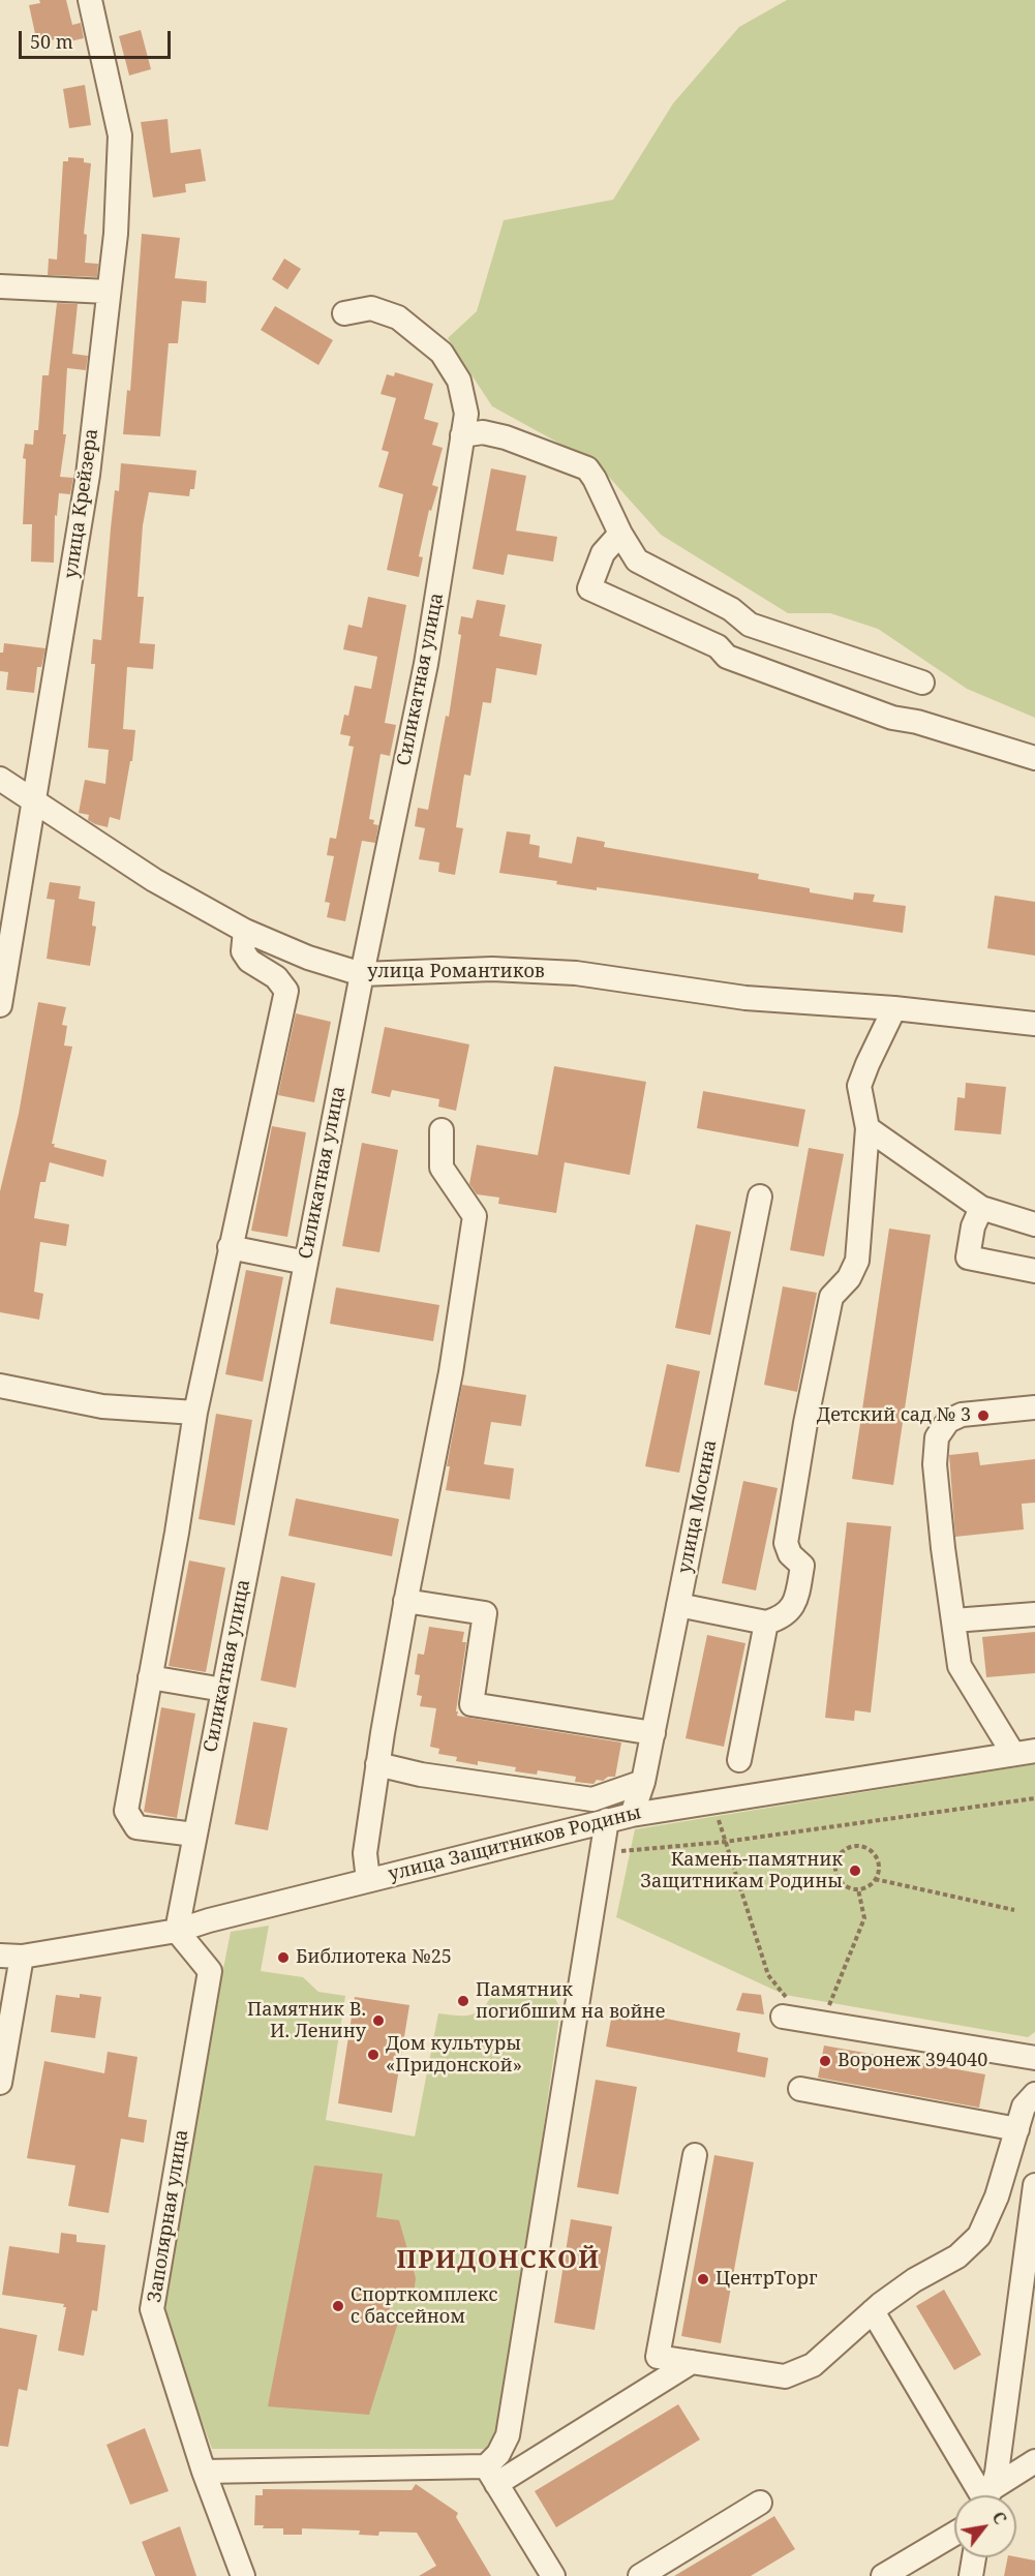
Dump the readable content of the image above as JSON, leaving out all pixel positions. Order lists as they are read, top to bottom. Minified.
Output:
{"streets":{"street":["улица Крейзера","Силикатная улица","улица Романтиков","улица Мосина","улица Защитников Родины","Заполярная улица"]},"crossings":[["улица Крейзера","улица Романтиков"],["Силикатная улица","улица Романтиков"],["Силикатная улица","улица Защитников Родины"],["Силикатная улица","Заполярная улица"],["улица Мосина","улица Защитников Родины"],["улица Защитников Родины","Заполярная улица"]],"districts":["ПРИДОНСКОЙ"],"places":["Детский сад № 3","Камень-памятник Защитникам Родины","Библиотека №25","Памятник погибшим на войне","Памятник В. И. Ленину","Дом культуры «Придонской»","Воронеж 394040","ЦентрТорг","Спорткомплекс с бассейном"],"scale_bar":"50 m","north":"top right"}
